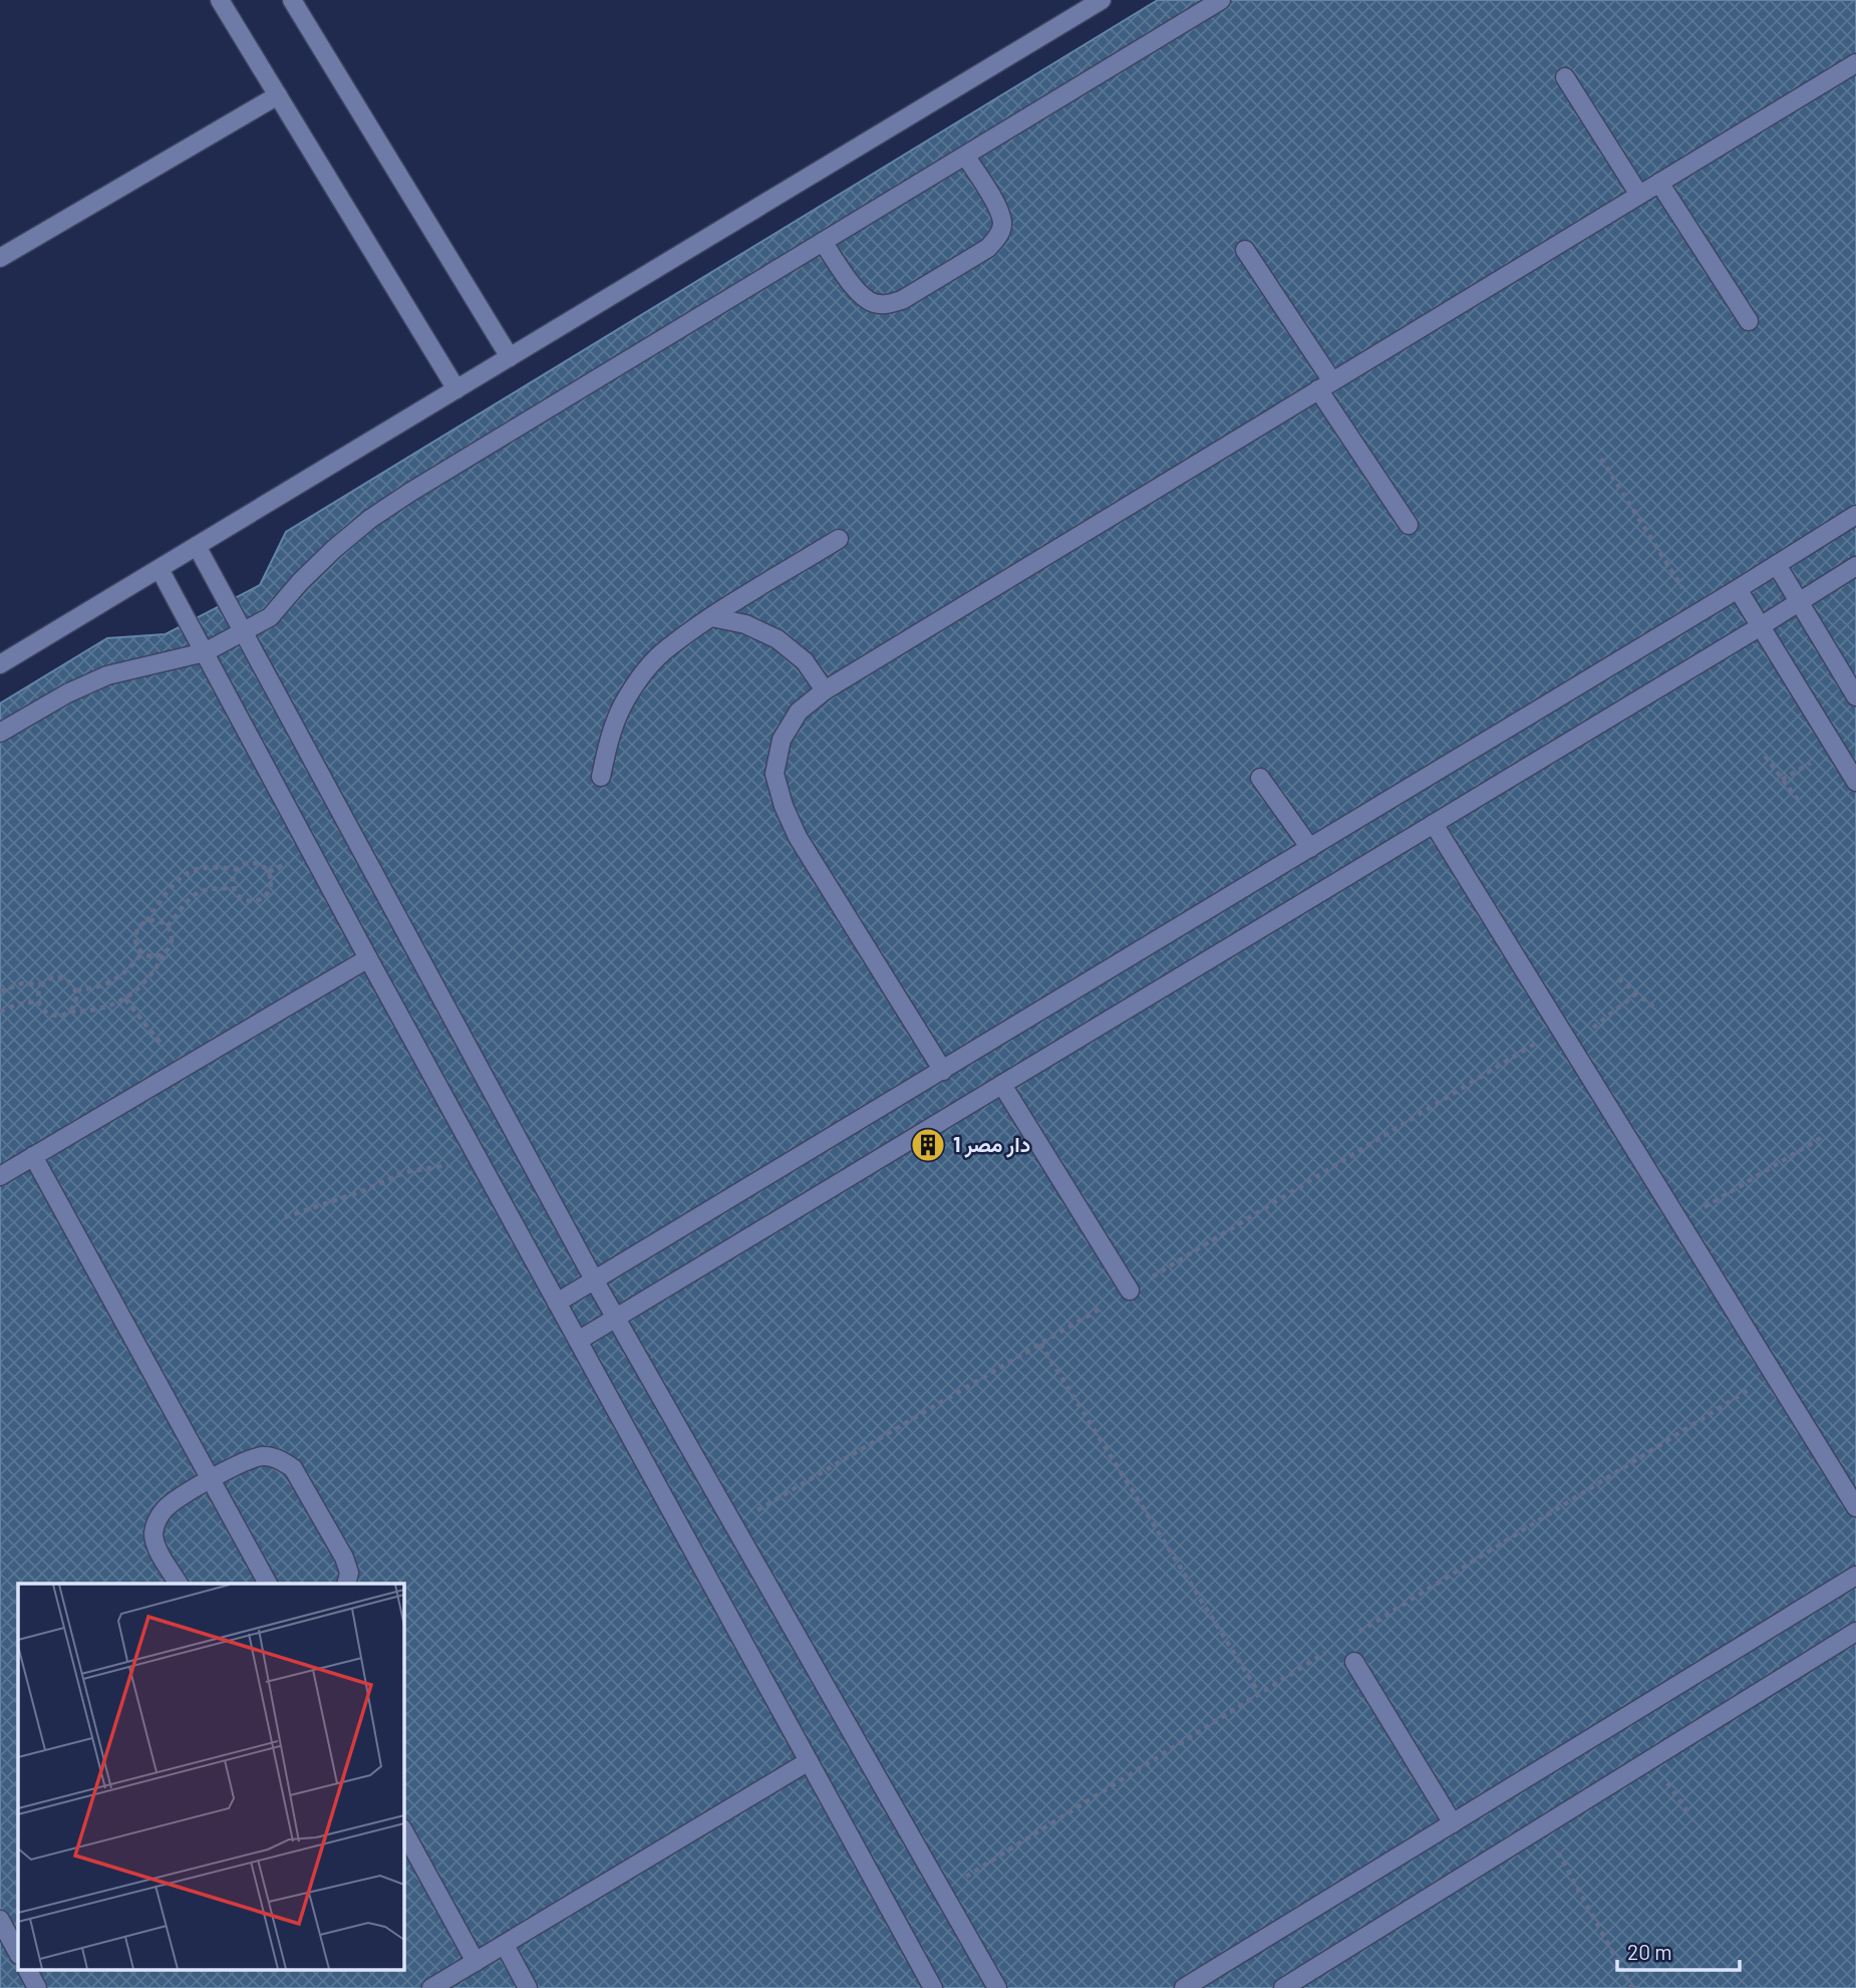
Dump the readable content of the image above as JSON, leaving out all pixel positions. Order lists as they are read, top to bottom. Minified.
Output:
{"places":{"building":["دار مصر 1"]},"scale_bar":"20 m"}
